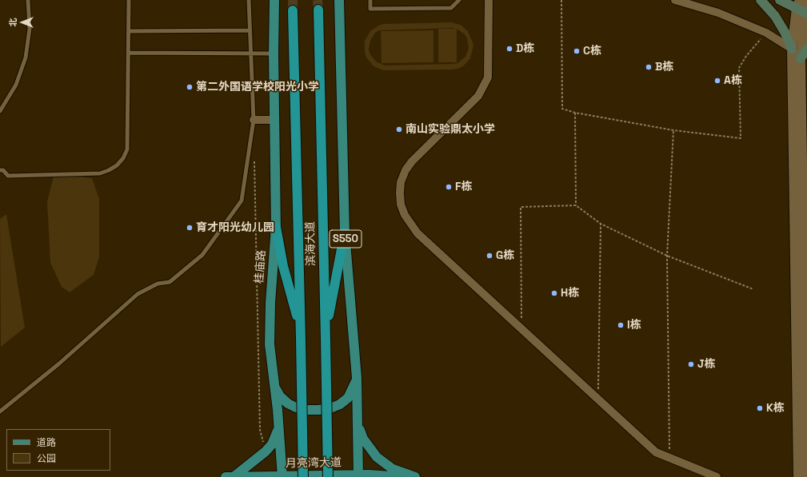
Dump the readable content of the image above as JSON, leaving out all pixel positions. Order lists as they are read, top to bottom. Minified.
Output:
{"streets":{"highway":["S550","滨海大道"],"main road":["桂庙路","月亮湾大道"]},"crossings":[["S550","月亮湾大道"],["桂庙路","月亮湾大道"]],"places":["D栋","C栋","B栋","A栋","第二外国语学校阳光小学","南山实验鼎太小学","F栋","育才阳光幼儿园","G栋","H栋","I栋","J栋","K栋"],"legend":["道路","公园"],"north":"left"}
